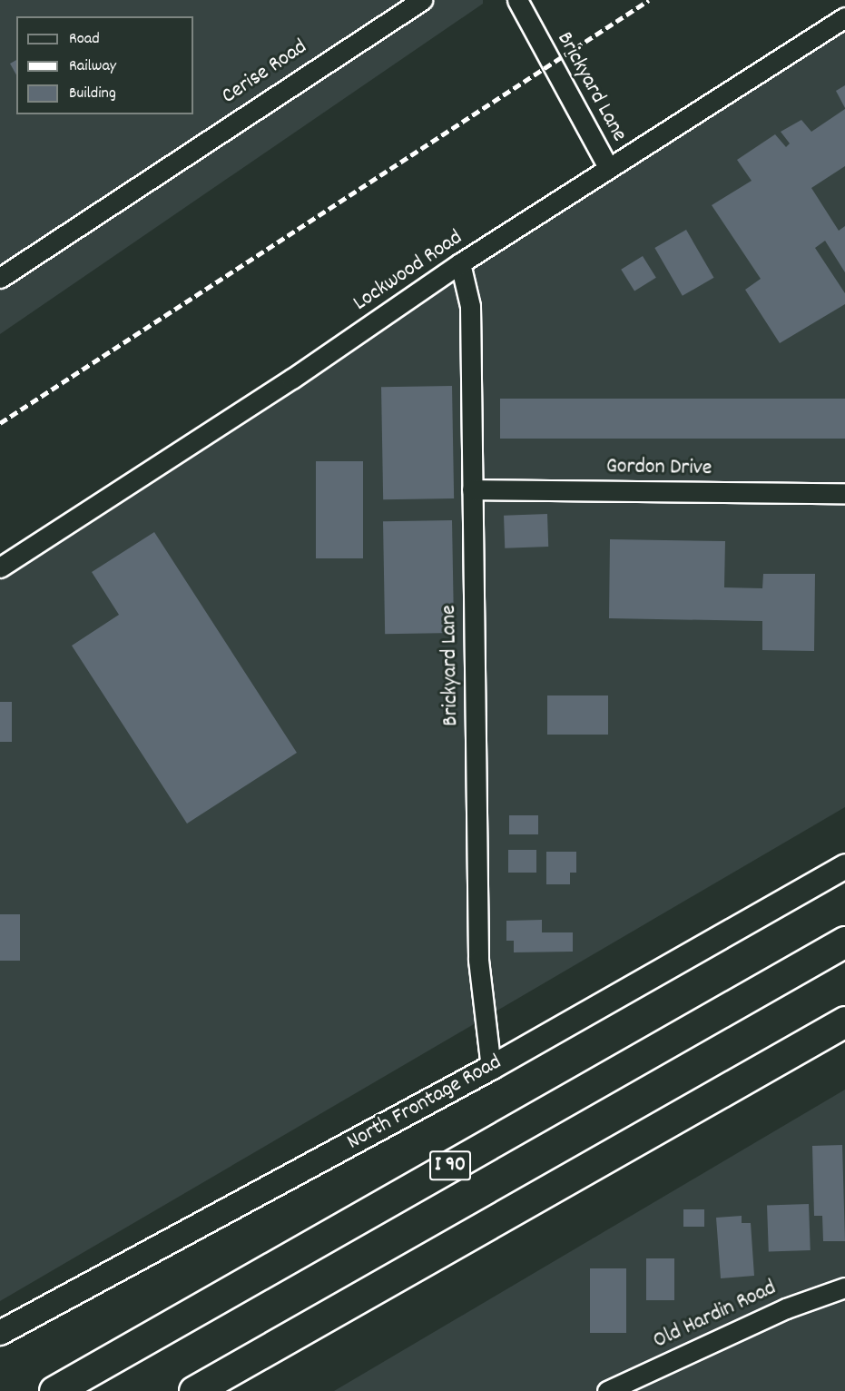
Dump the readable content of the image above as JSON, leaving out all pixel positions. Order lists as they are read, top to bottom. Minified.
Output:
{"streets":{"highway":["I 90"],"street":["Cerise Road","Brickyard Lane","Lockwood Road","Gordon Drive","North Frontage Road","Old Hardin Road"]},"crossings":[["Brickyard Lane","Lockwood Road"],["Brickyard Lane","Gordon Drive"],["Brickyard Lane","North Frontage Road"]],"legend":["Road","Railway","Building"]}
